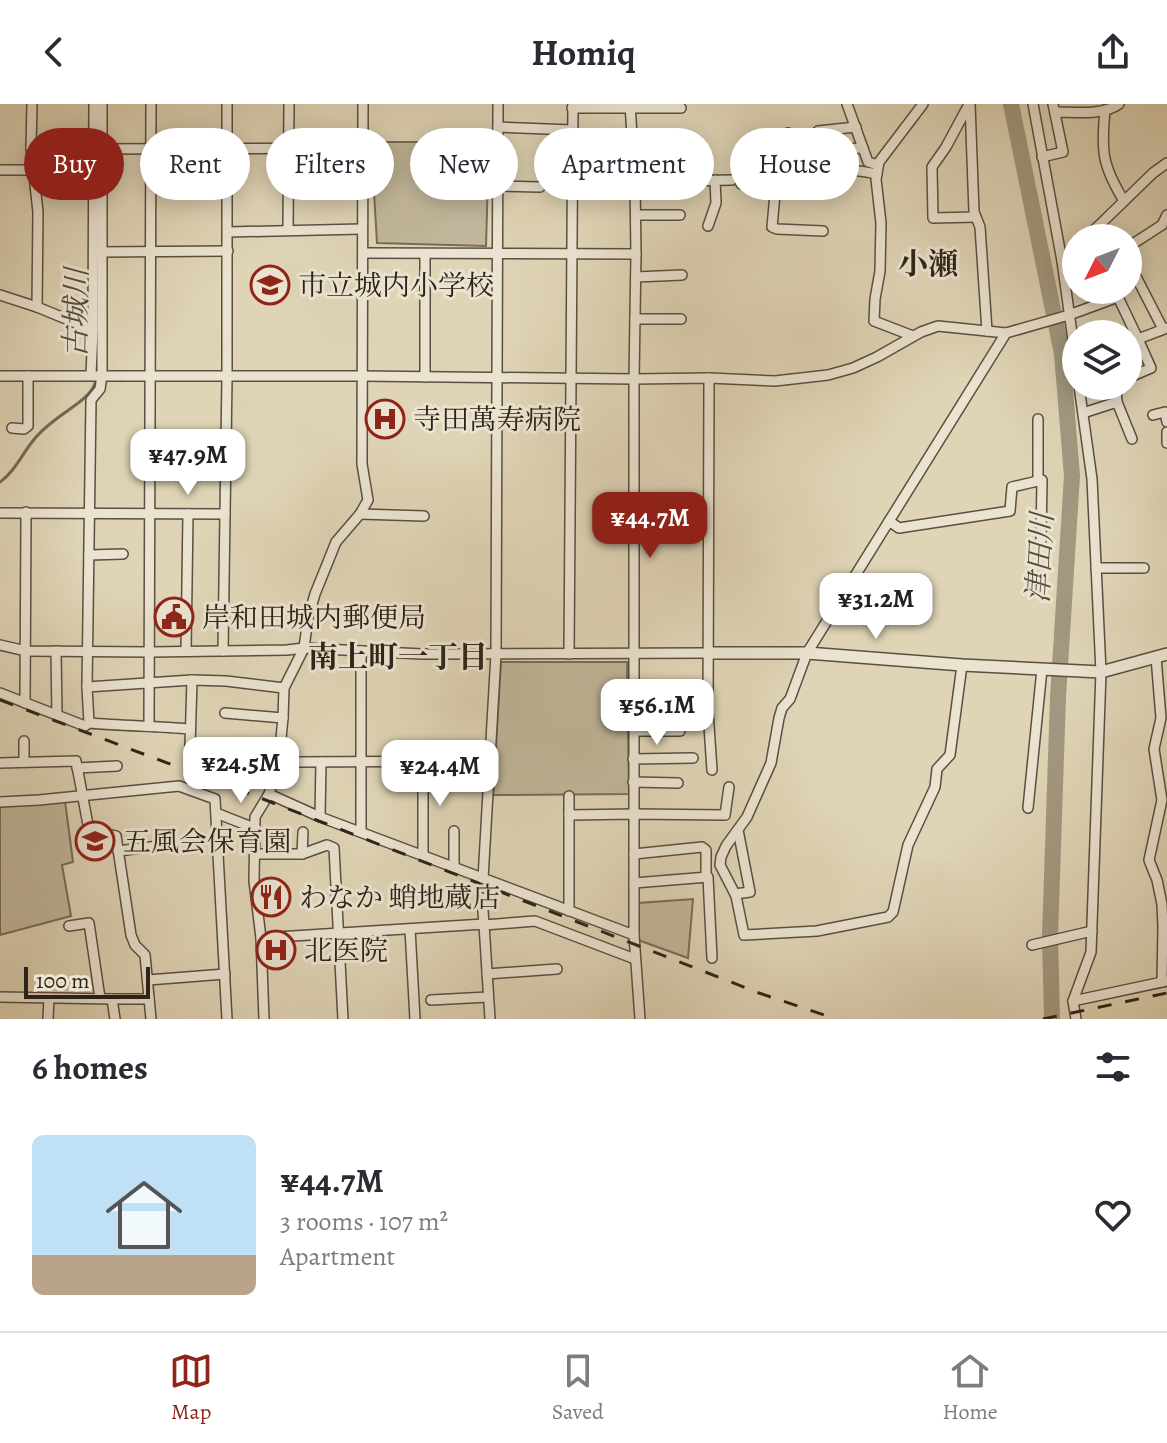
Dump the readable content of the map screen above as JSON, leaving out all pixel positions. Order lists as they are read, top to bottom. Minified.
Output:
{"districts":["小瀬","南上町一丁目"],"water":["古城川","津田川"],"places":{"school or university":["市立城内小学校","五風会保育園"],"hospital":["寺田萬寿病院","北医院"],"public building":["岸和田城内郵便局"],"restaurant":["わなか 蛸地蔵店"]},"scale_bar":"100 m","north":"bottom left","page":{"header":"Homiq","chip":["Buy","Rent","Filters","New","Apartment","House"],"price":["¥47.9M","¥44.7M","¥31.2M","¥56.1M","¥24.5M","¥24.4M"],"scale":"100 m","heading":"6 homes","list":[{"name":"¥44.7M","note":"3 rooms · 107 m² · Apartment"}],"tabs":["Map","Saved","Home"]}}
